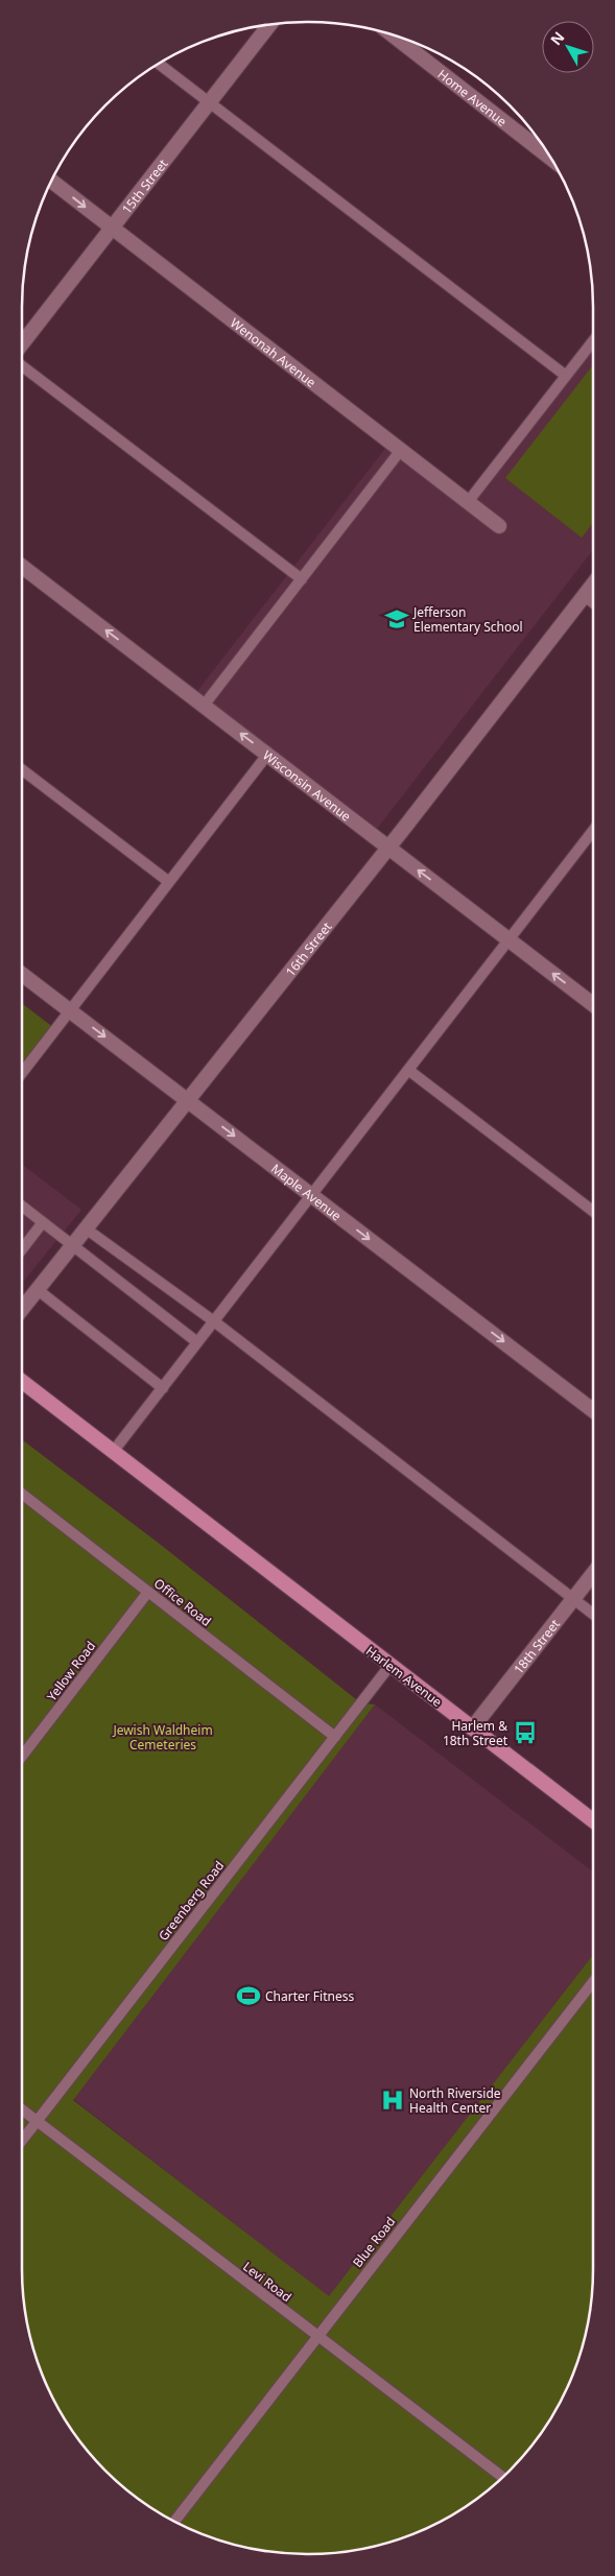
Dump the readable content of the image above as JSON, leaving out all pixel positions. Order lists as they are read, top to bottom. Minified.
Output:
{"streets":{"main road":["Harlem Avenue"],"street":["Home Avenue","15th Street","Wenonah Avenue","Wisconsin Avenue","16th Street","Maple Avenue","18th Street"],"lane":["Office Road","Yellow Road","Greenberg Road","Blue Road","Levi Road"]},"crossings":[["15th Street","Wenonah Avenue"],["Wisconsin Avenue","16th Street"],["16th Street","Maple Avenue"],["Office Road","Yellow Road"],["Office Road","Greenberg Road"],["18th Street","Harlem Avenue"],["Harlem Avenue","Greenberg Road"],["Greenberg Road","Levi Road"],["Blue Road","Levi Road"]],"one_way":["Wisconsin Avenue","Maple Avenue"],"parks":["Jewish Waldheim Cemeteries"],"places":{"school or university":["Jefferson Elementary School"],"bus stop":["Harlem & 18th Street"],"sports":["Charter Fitness"],"hospital":["North Riverside Health Center"]},"north":"top left"}
